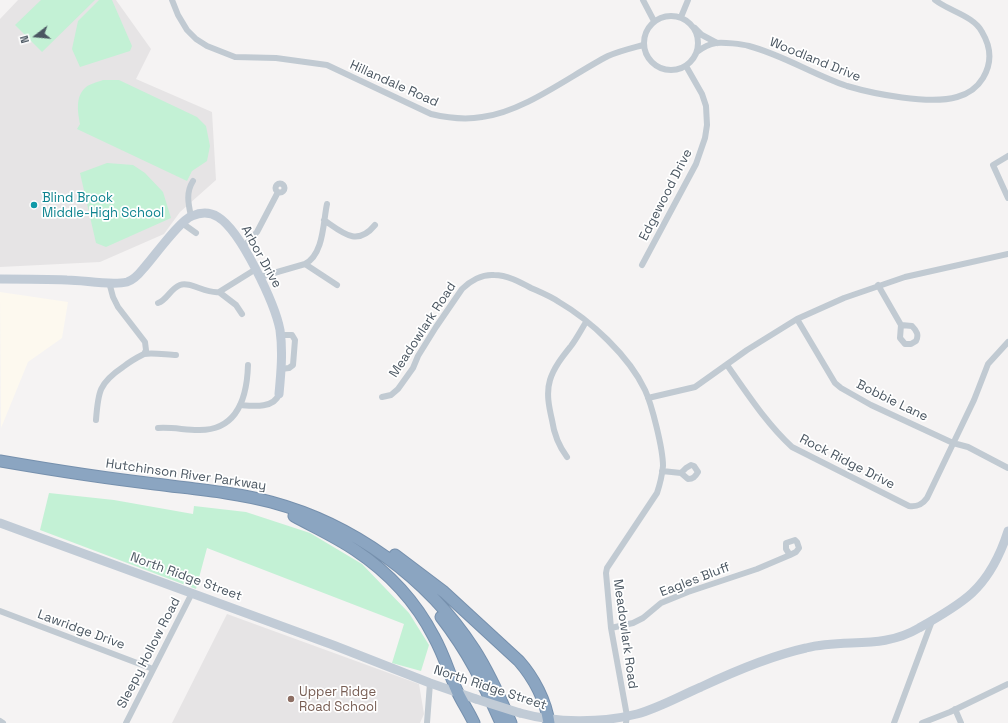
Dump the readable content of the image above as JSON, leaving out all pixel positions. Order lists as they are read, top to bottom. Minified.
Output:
{"streets":{"highway":["Hutchinson River Parkway"],"street":["Woodland Drive","Hillandale Road","Edgewood Drive","Arbor Drive","Meadowlark Road","Bobbie Lane","Rock Ridge Drive","North Ridge Street","Eagles Bluff","Lawridge Drive","Sleepy Hollow Road"]},"crossings":[["Woodland Drive","Hillandale Road"],["Woodland Drive","Edgewood Drive"],["Hillandale Road","Edgewood Drive"],["Meadowlark Road","North Ridge Street"],["Meadowlark Road","Eagles Bluff"],["Bobbie Lane","Rock Ridge Drive"],["North Ridge Street","Sleepy Hollow Road"],["Lawridge Drive","Sleepy Hollow Road"]],"places":["Blind Brook Middle-High School","Upper Ridge Road School"],"north":"left"}
